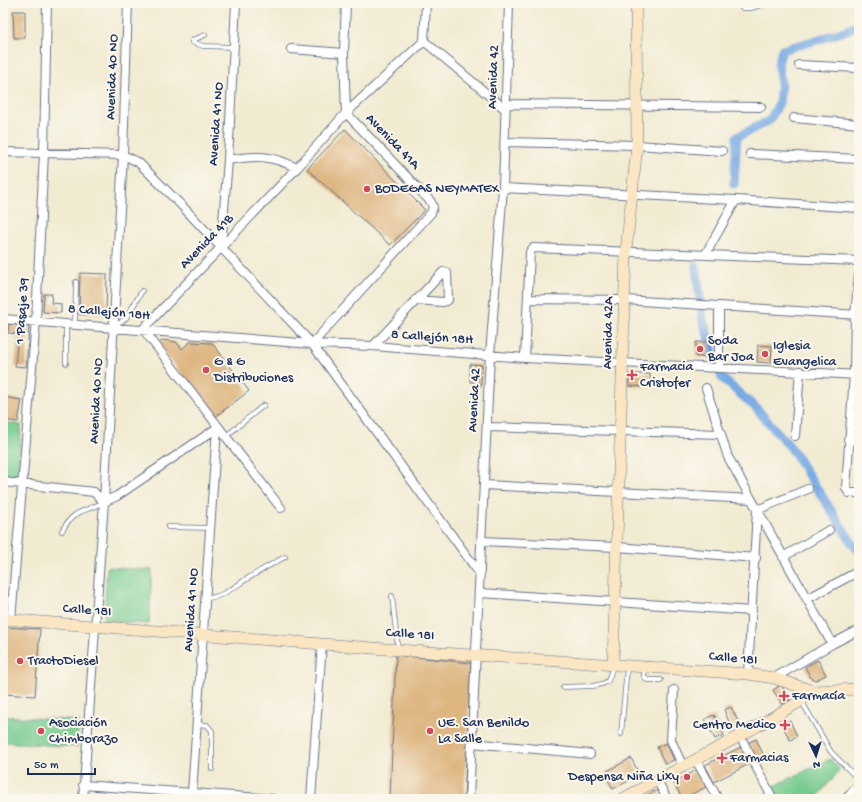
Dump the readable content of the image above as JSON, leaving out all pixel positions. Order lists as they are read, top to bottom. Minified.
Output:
{"streets":{"street":["Avenida 40 NO","Avenida 42","Avenida 41 NO","Avenida 41A","Avenida 41B","1 Pasaje 39","8 Callejón 18H","Avenida 42A","Calle 18I"]},"crossings":[["Avenida 40 NO","8 Callejón 18H"],["Avenida 40 NO","Calle 18I"],["Avenida 42","8 Callejón 18H"],["Avenida 42","Calle 18I"],["Avenida 41 NO","Avenida 41B"],["Avenida 41 NO","Calle 18I"],["Avenida 41A","Avenida 41B"],["Avenida 41A","8 Callejón 18H"],["Avenida 41B","8 Callejón 18H"],["1 Pasaje 39","8 Callejón 18H"],["1 Pasaje 39","Calle 18I"],["8 Callejón 18H","Avenida 42A"],["Avenida 42A","Calle 18I"]],"places":{"other":["BODEGAS NEYMATEX","Soda Bar Joa","Iglesia Evangelica","G & G Distribuciones","TractoDiesel","Asociación Chimborazo","UE. San Benildo La Salle","Despensa Niña Lixy"],"health":["Farmacia Cristofer","Farmacía","Centro Medico","Farmacias"]},"scale_bar":"50 m","north":"bottom"}
